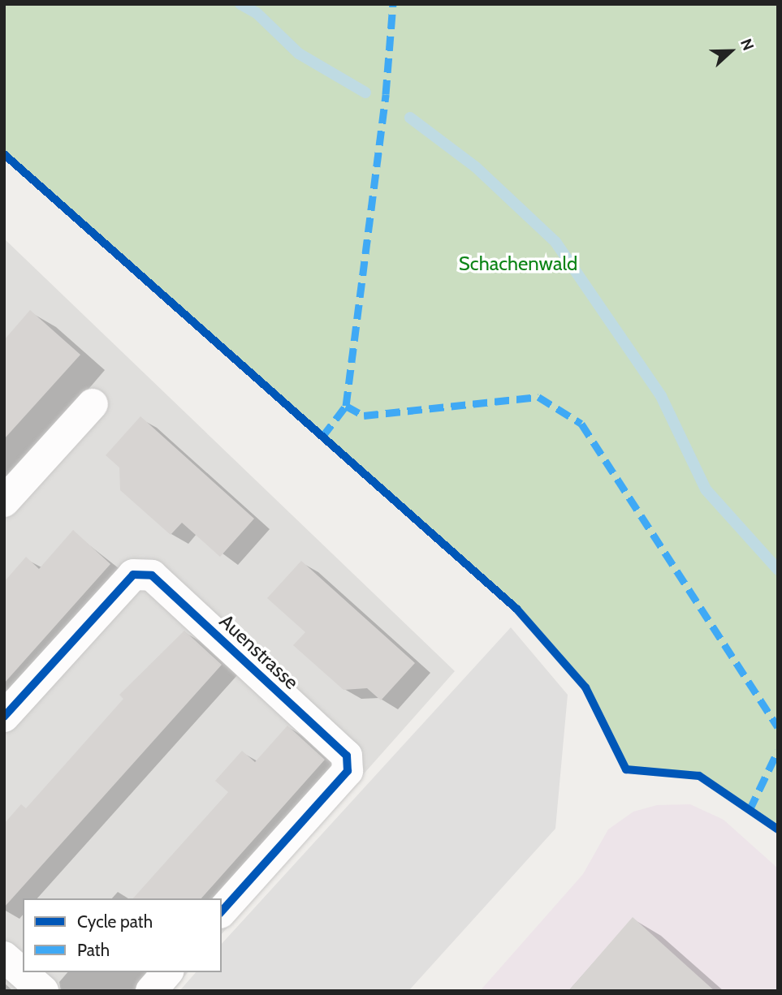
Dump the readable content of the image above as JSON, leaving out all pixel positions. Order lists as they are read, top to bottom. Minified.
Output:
{"streets":{"street":["Auenstrasse"]},"parks":["Schachenwald"],"legend":["Cycle path","Path"],"north":"right"}
